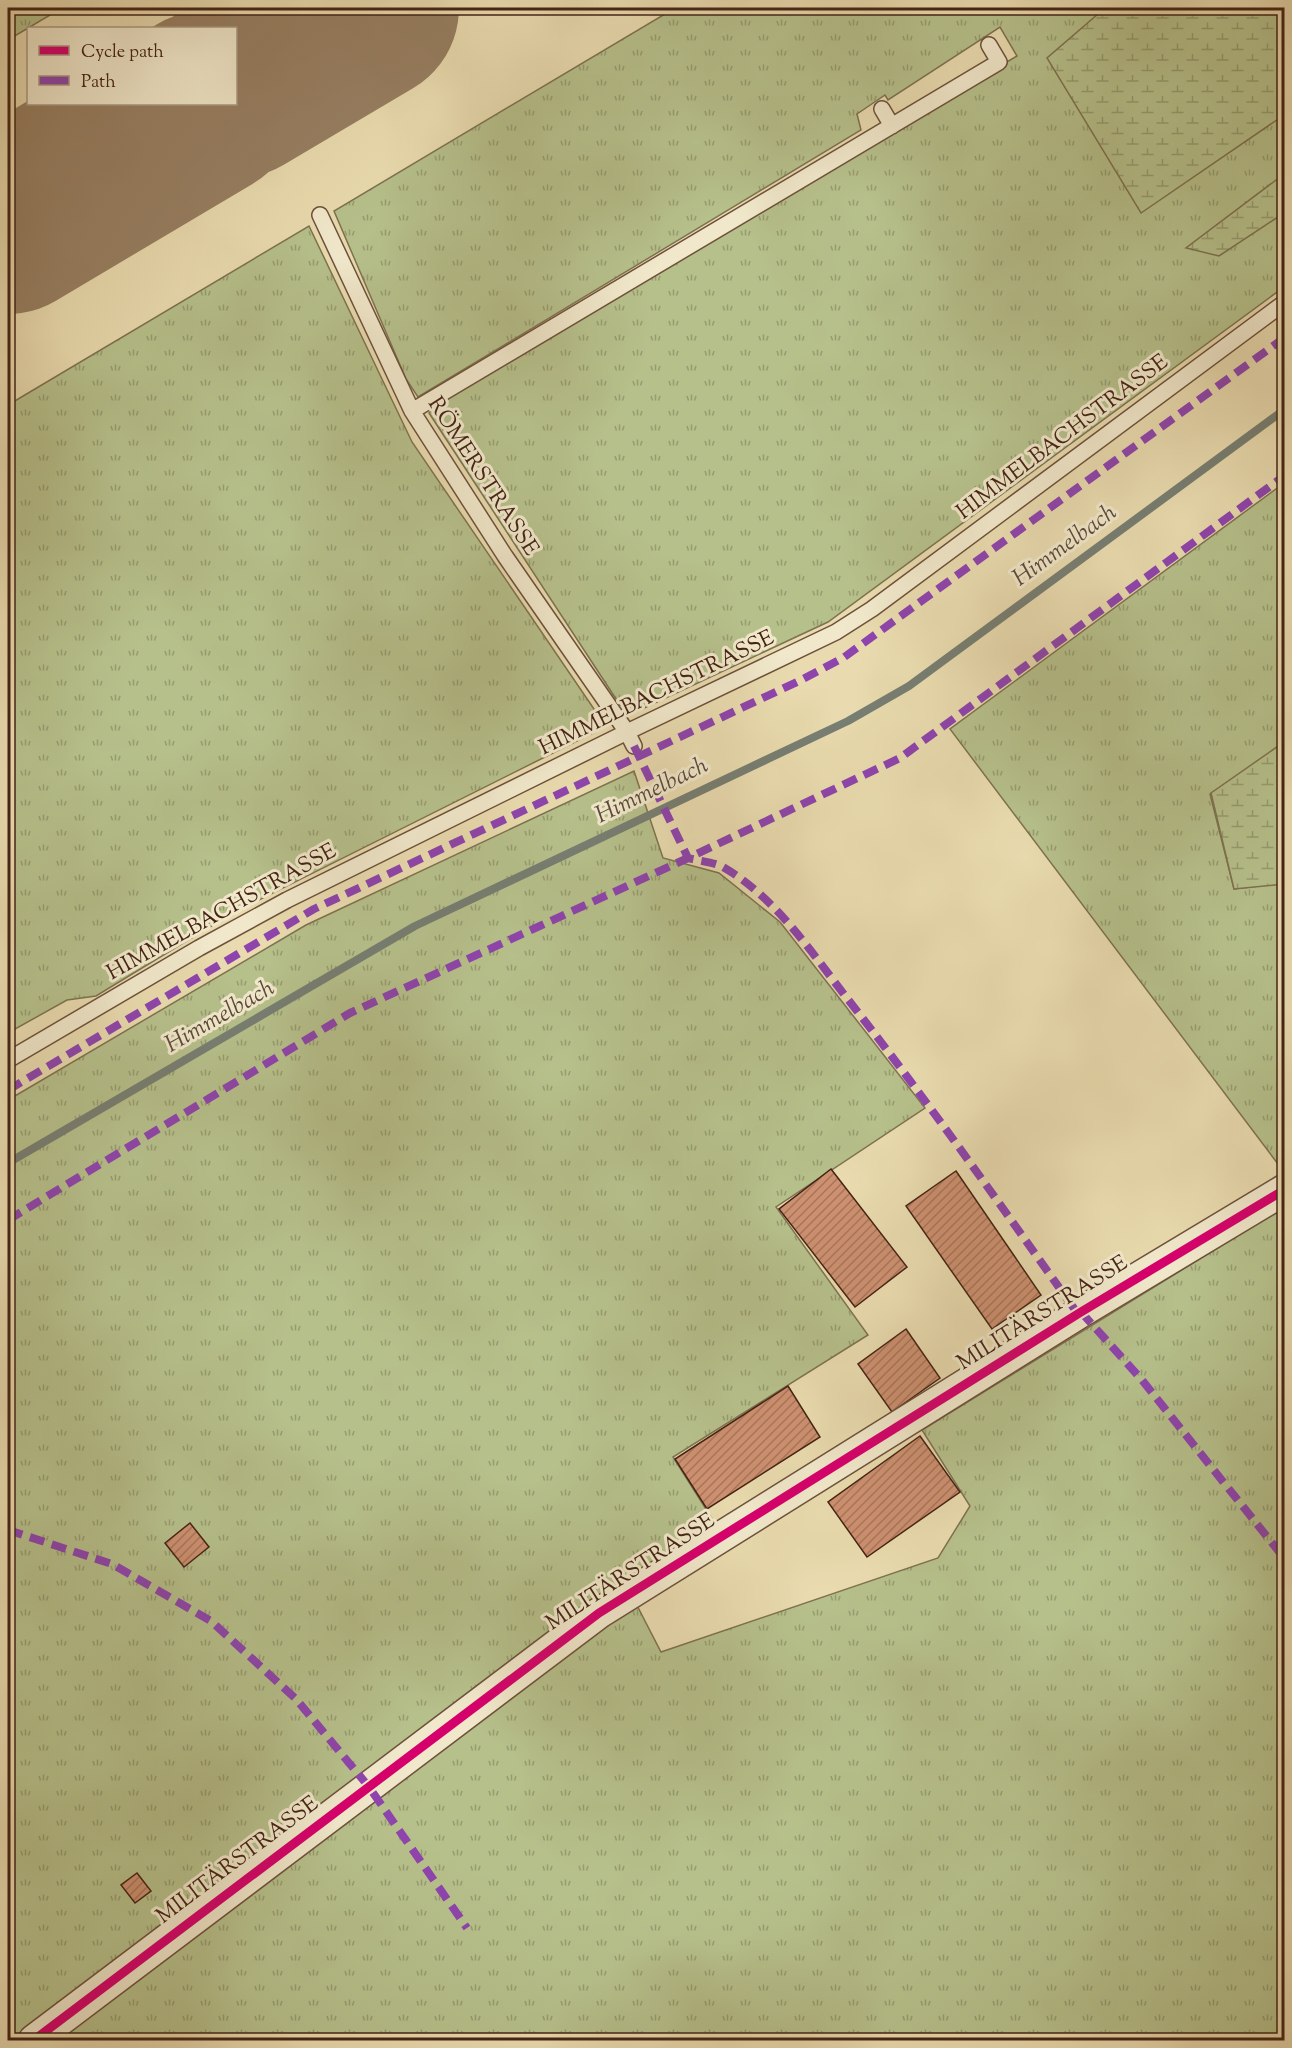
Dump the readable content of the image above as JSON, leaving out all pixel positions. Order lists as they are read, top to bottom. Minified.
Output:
{"streets":{"street":["MILITÄRSTRASSE"],"lane":["HIMMELBACHSTRASSE","RÖMERSTRASSE"]},"crossings":[["HIMMELBACHSTRASSE","RÖMERSTRASSE"]],"water":["Himmelbach"],"legend":["Cycle path","Path"]}
